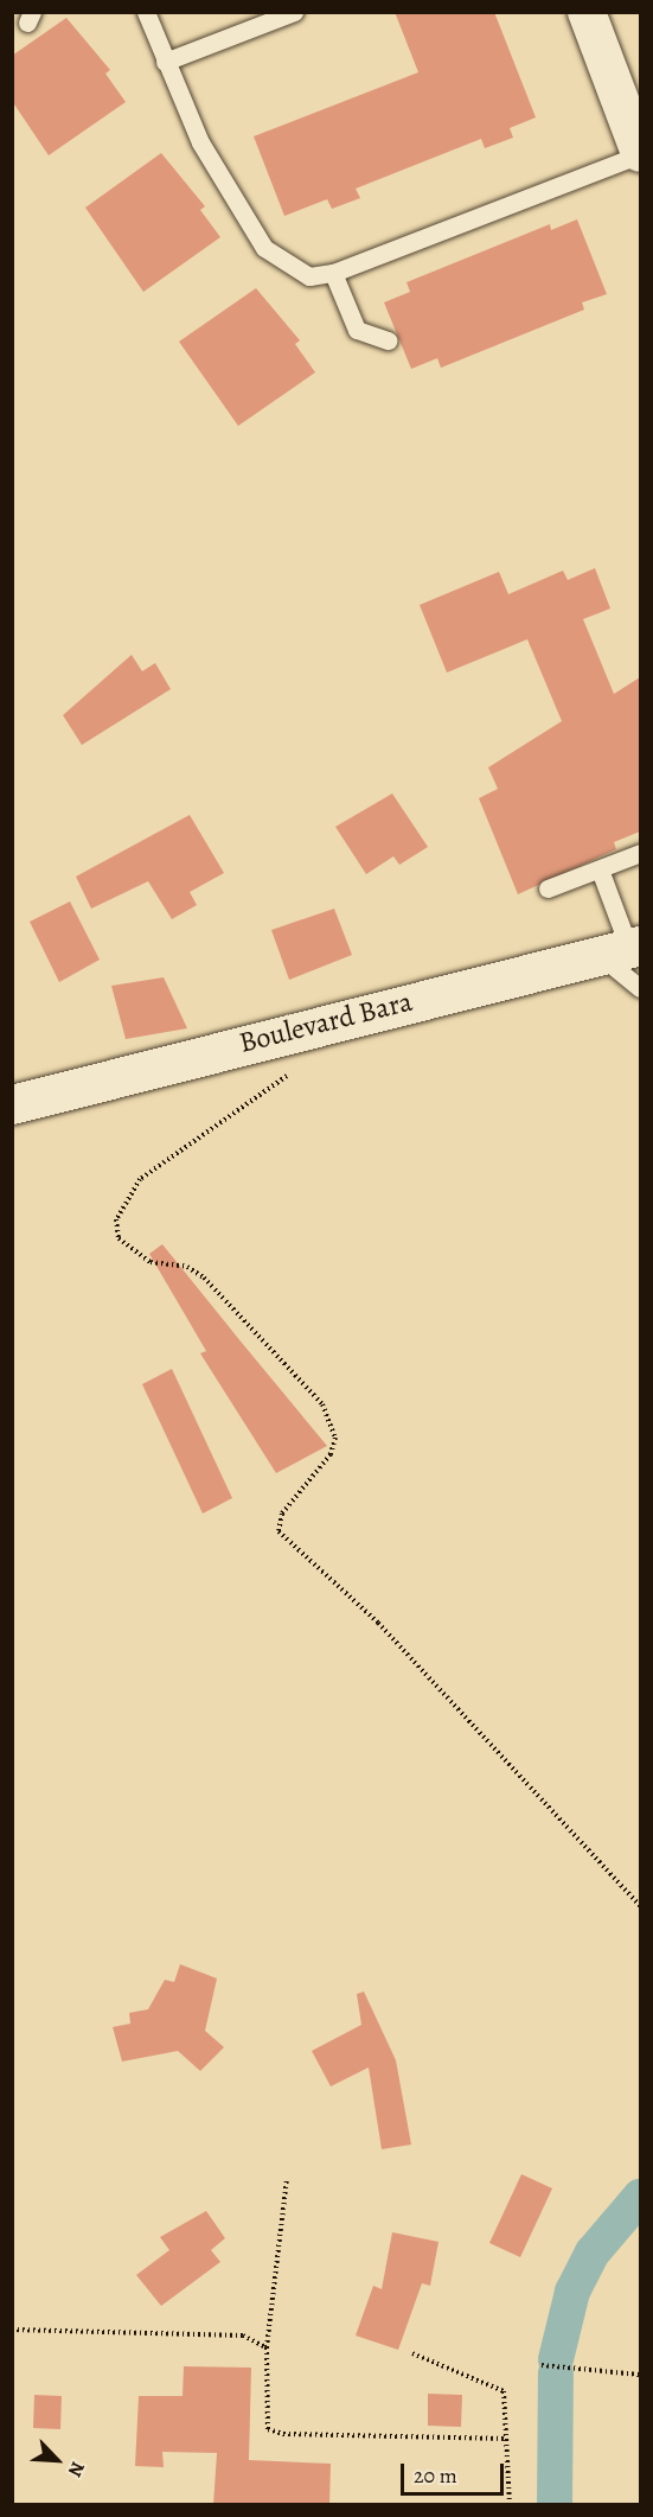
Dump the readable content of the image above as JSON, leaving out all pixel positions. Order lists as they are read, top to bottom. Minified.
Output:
{"streets":{"street":["Boulevard Bara"]},"scale_bar":"20 m","north":"bottom right"}
